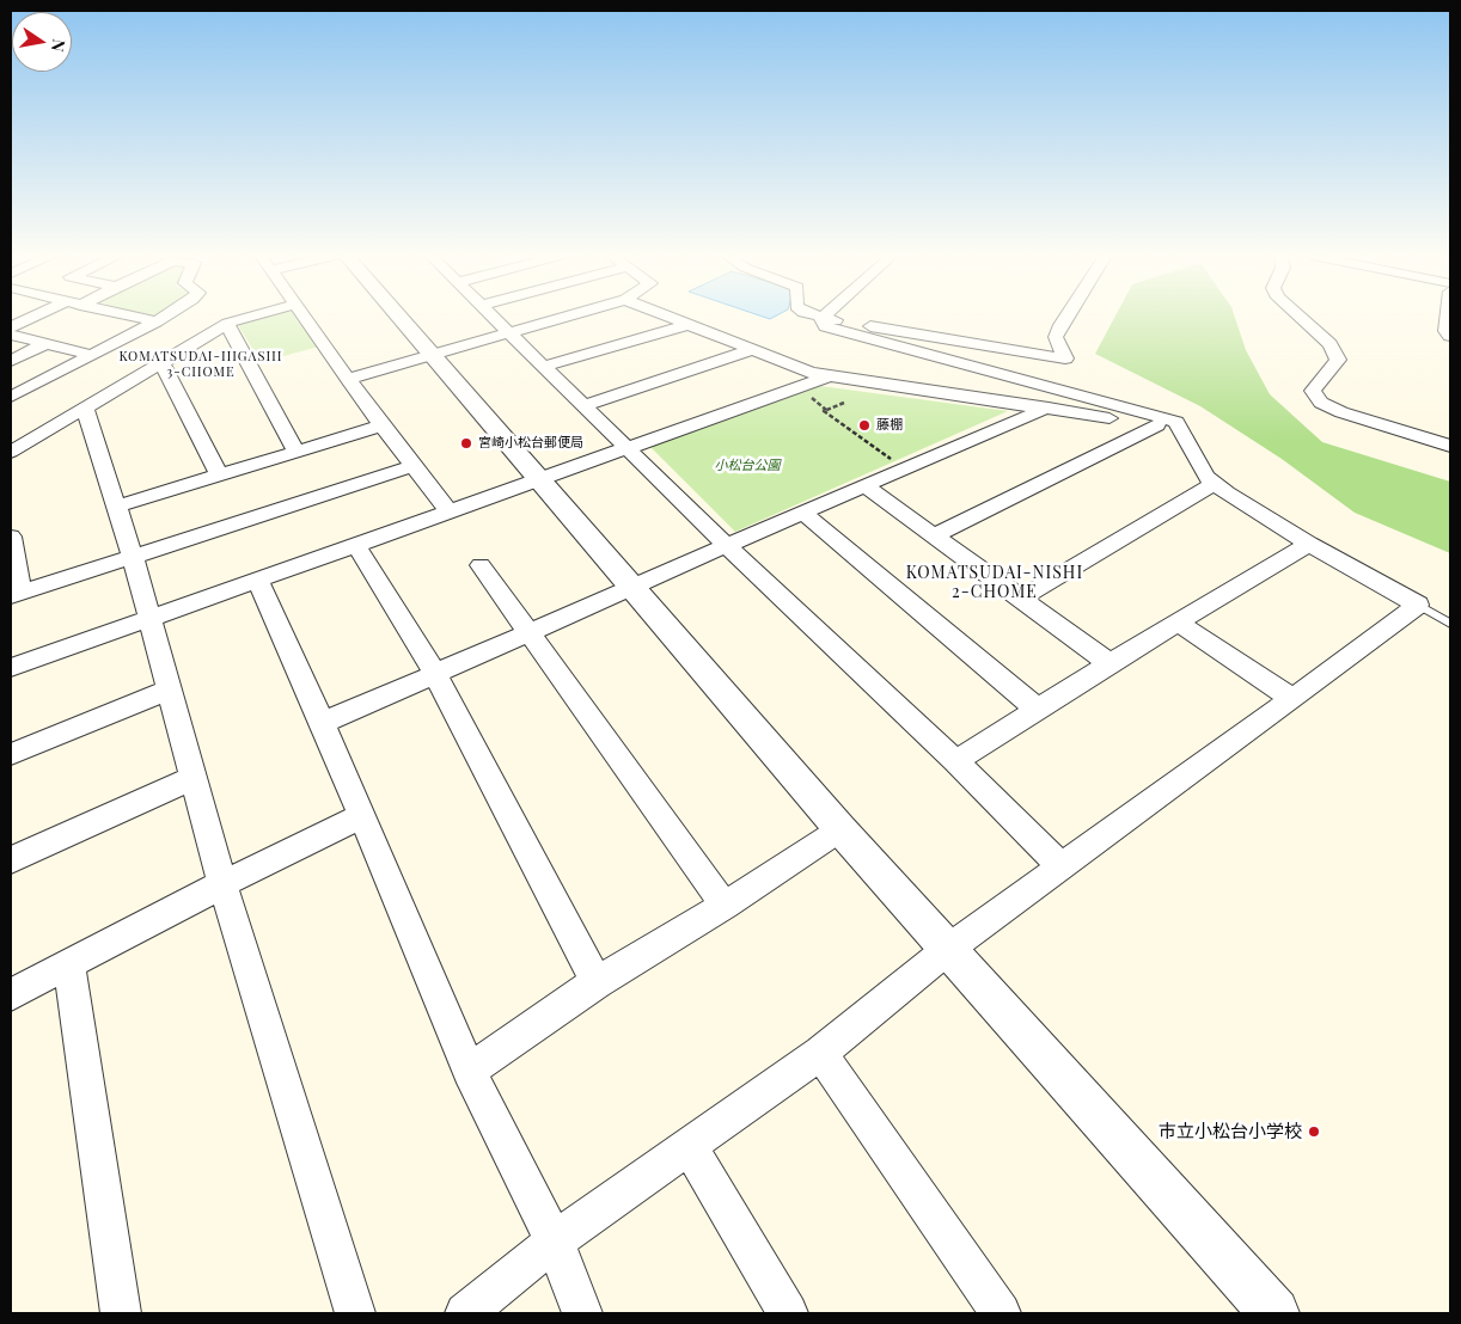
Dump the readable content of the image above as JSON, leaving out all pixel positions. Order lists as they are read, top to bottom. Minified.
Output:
{"districts":["KOMATSUDAI-HIGASHI 3-CHOME","KOMATSUDAI-NISHI 2-CHOME"],"parks":["小松台公園"],"places":["藤棚","宮崎小松台郵便局","市立小松台小学校"],"north":"right"}
